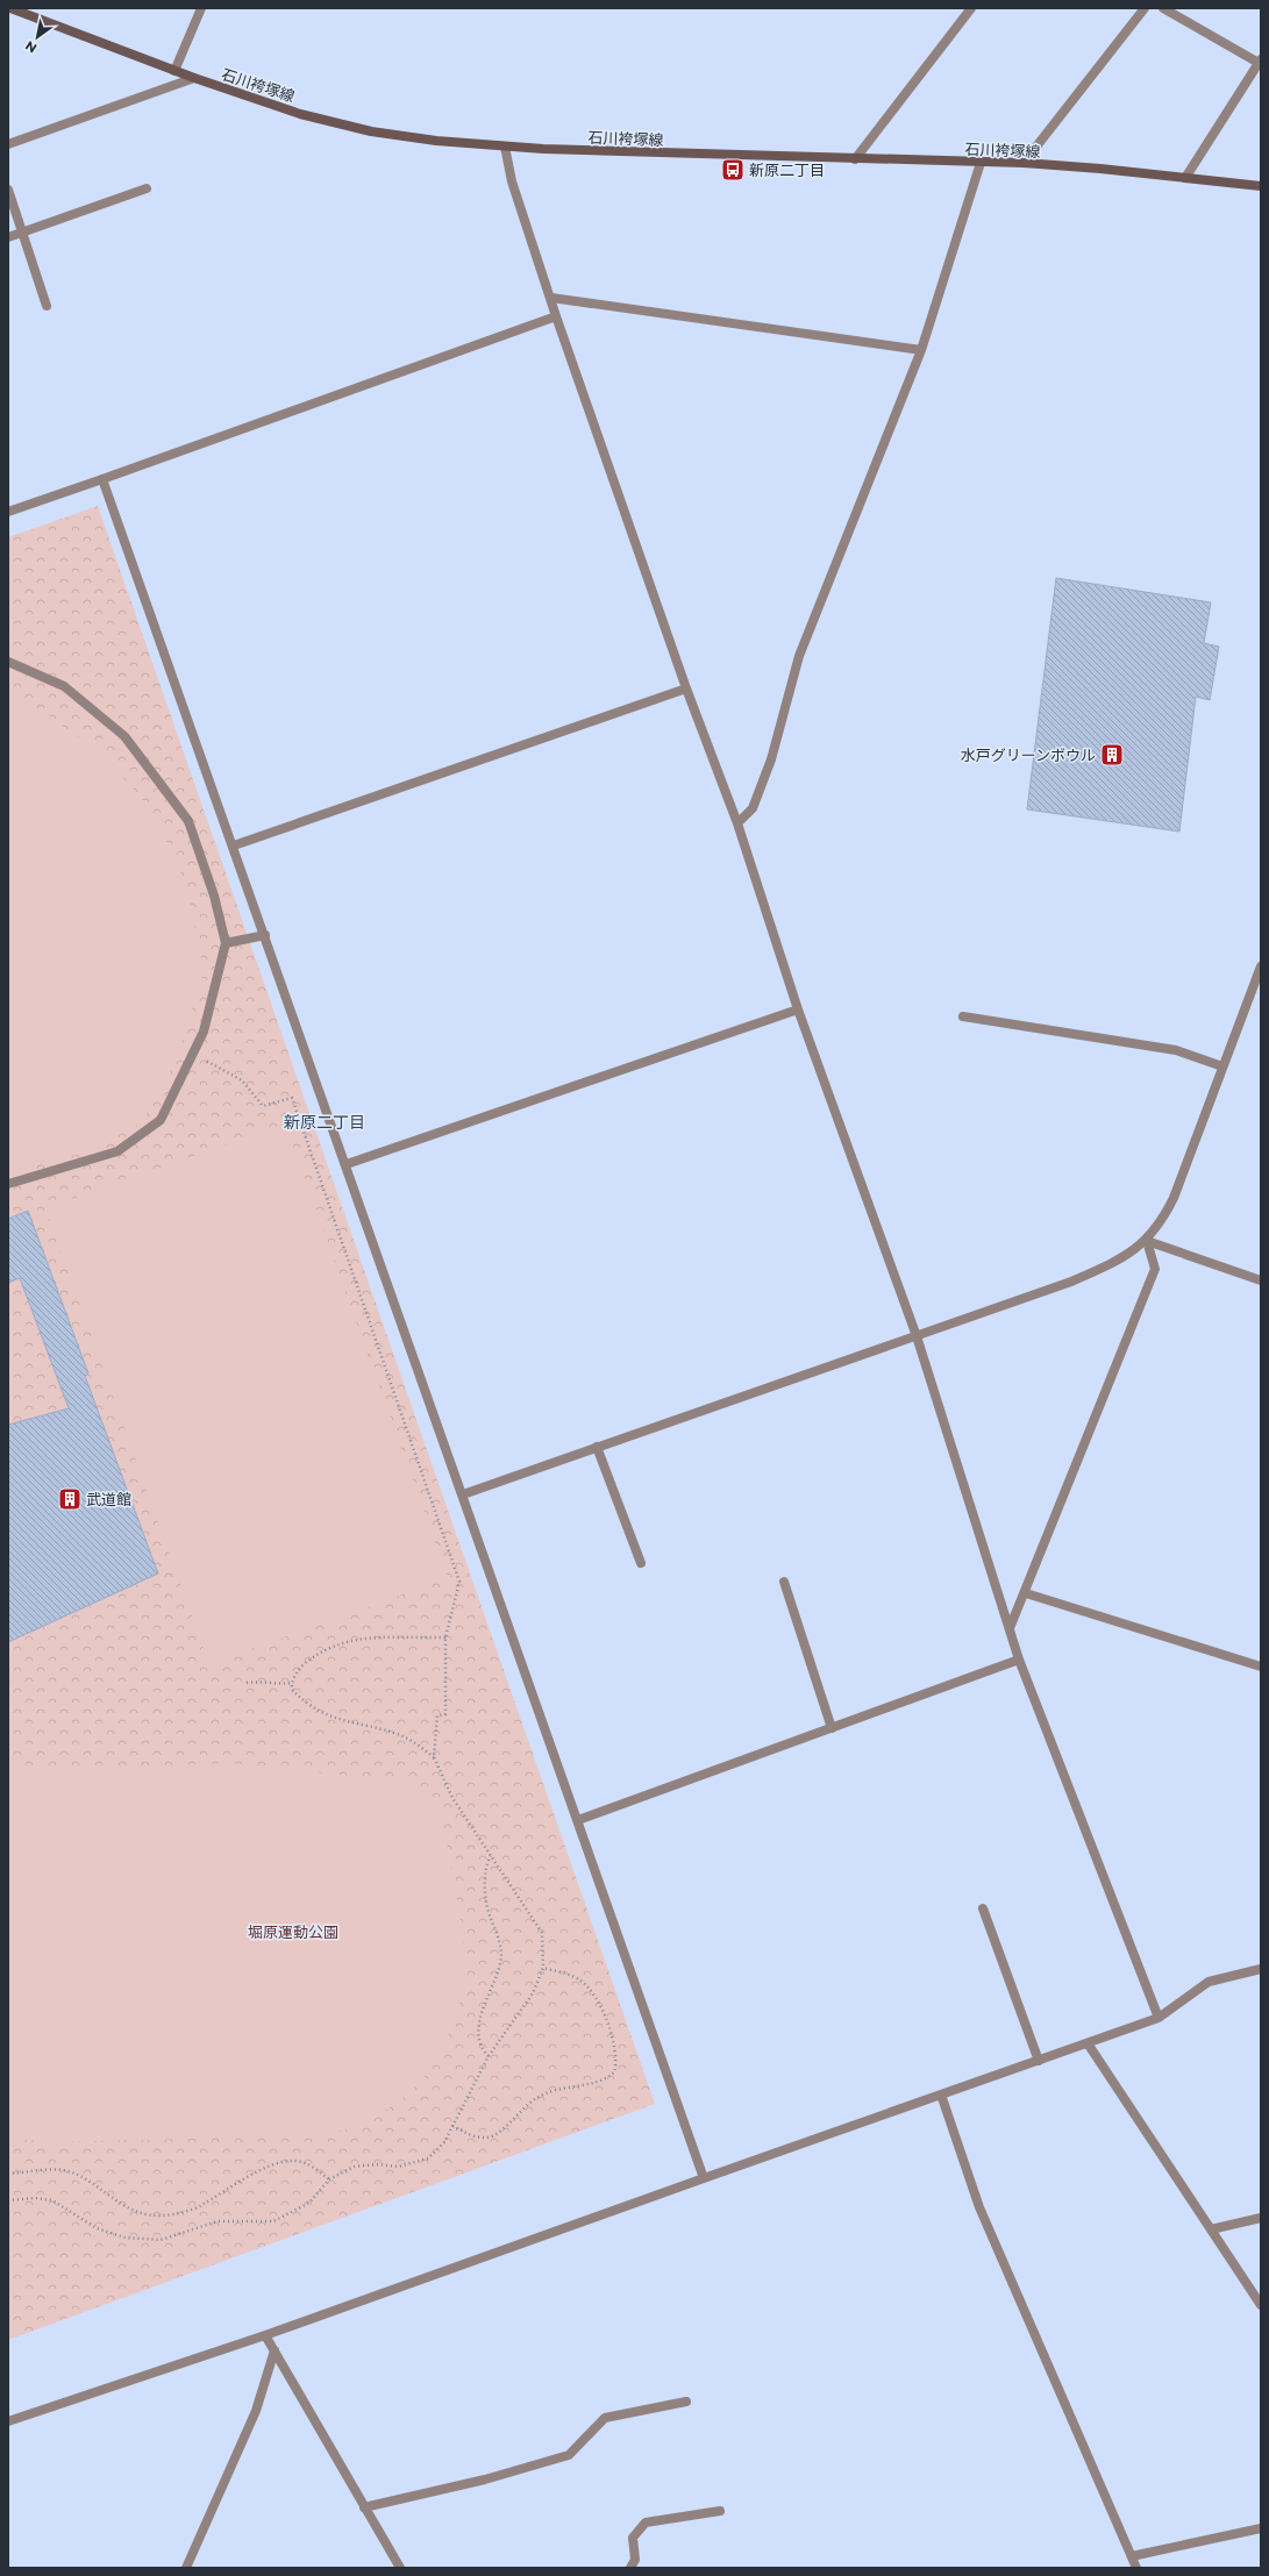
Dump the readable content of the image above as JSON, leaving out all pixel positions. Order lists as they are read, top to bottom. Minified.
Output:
{"streets":{"main road":["石川袴塚線"]},"districts":["新原二丁目"],"parks":["堀原運動公園"],"places":{"bus stop":["新原二丁目"],"building":["水戸グリーンボウル","武道館"]},"north":"bottom left"}
